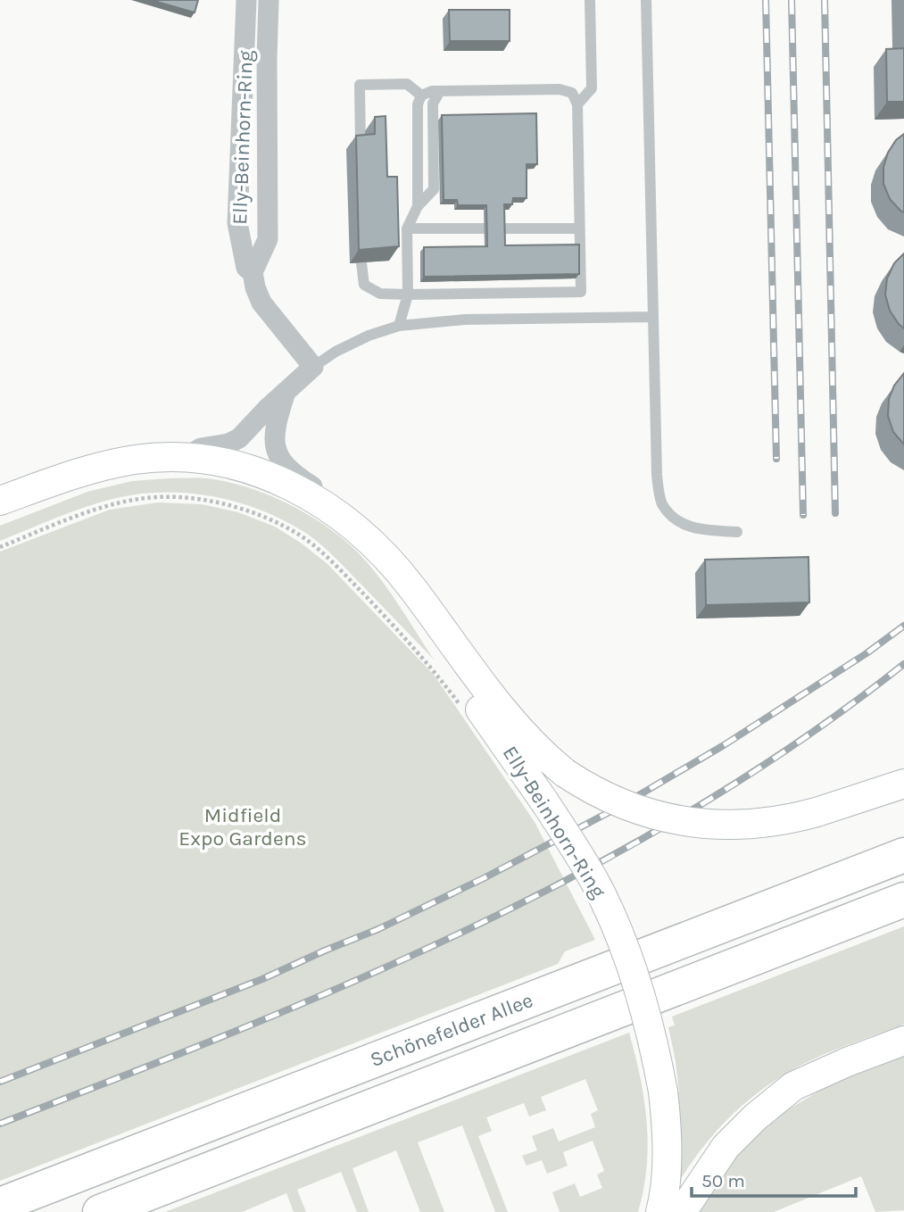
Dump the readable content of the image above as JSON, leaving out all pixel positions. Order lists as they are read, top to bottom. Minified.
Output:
{"streets":{"highway":["Schönefelder Allee"],"street":["Elly-Beinhorn-Ring"]},"parks":["Midfield Expo Gardens"],"scale_bar":"50 m"}
